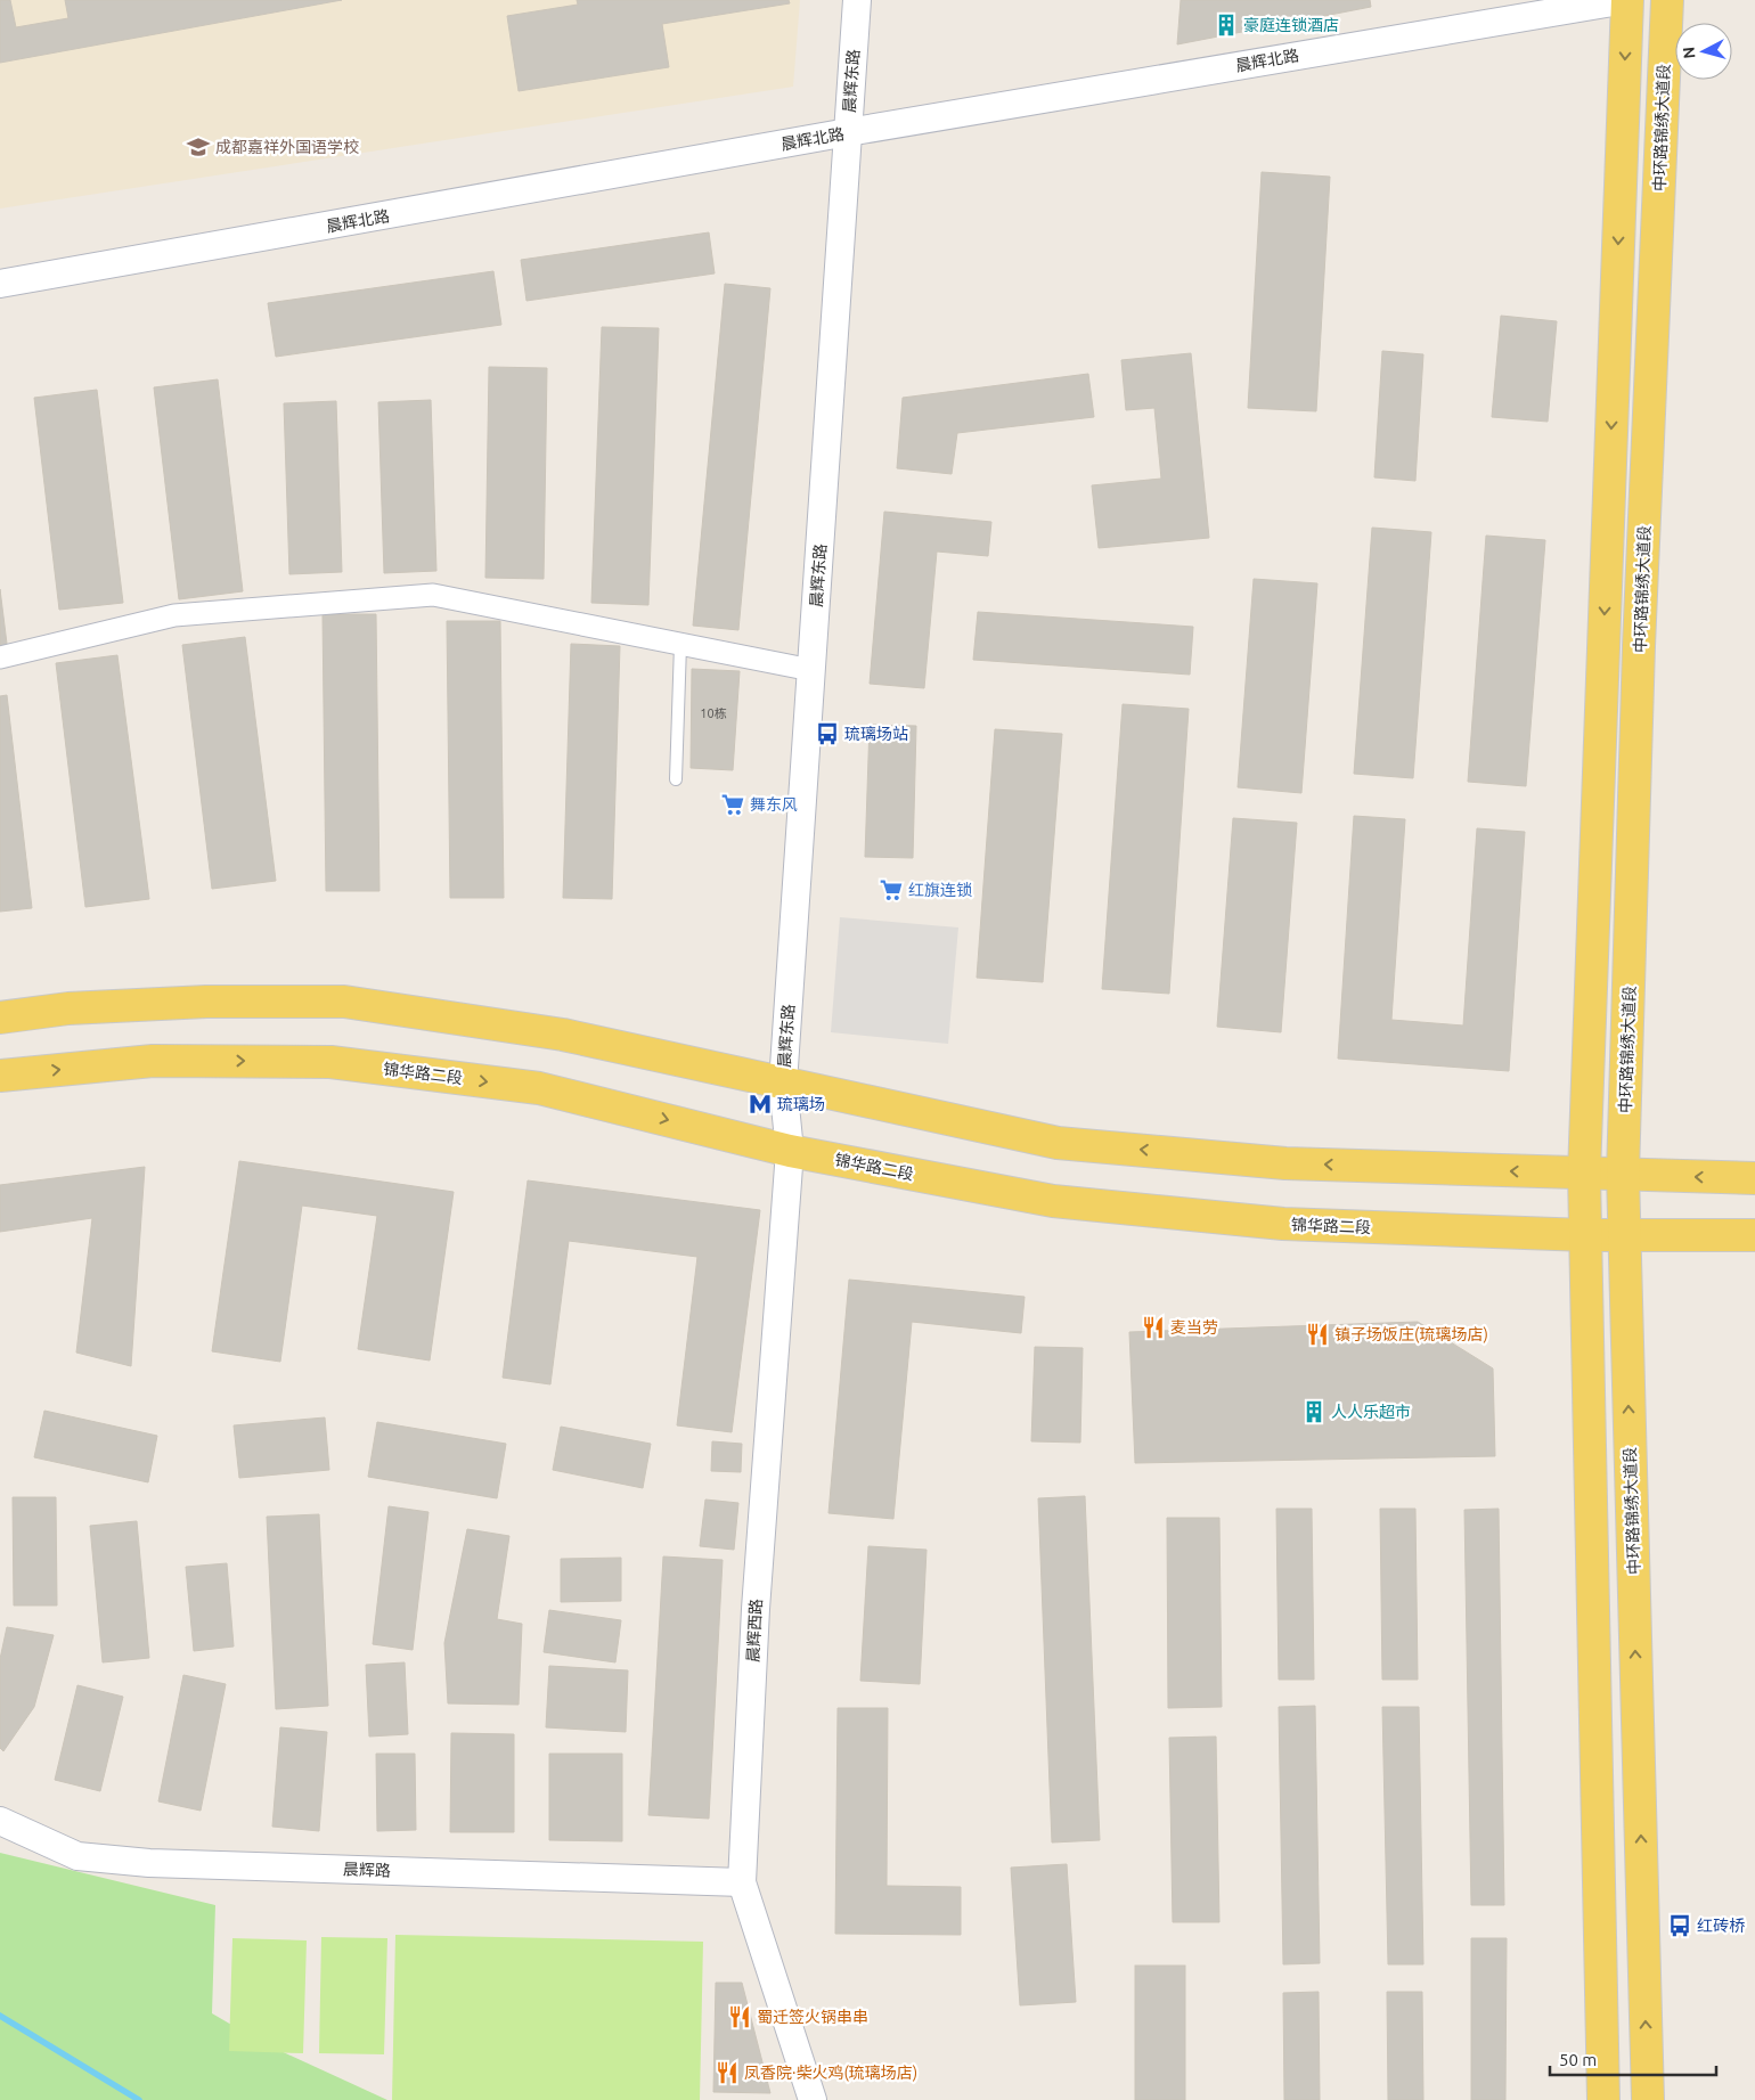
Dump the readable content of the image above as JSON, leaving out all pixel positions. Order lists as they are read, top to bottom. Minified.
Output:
{"streets":{"main road":["中环路锦绣大道段","锦华路二段"],"street":["晨辉北路","晨辉东路","晨辉西路","晨辉路"]},"crossings":[["晨辉北路","晨辉东路"],["晨辉东路","锦华路二段"],["晨辉东路","晨辉西路"],["中环路锦绣大道段","锦华路二段"],["锦华路二段","晨辉西路"],["晨辉西路","晨辉路"]],"places":{"building":["豪庭连锁酒店","人人乐超市"],"school or university":["成都嘉祥外国语学校"],"bus stop":["琉璃场站","红砖桥"],"supermarket":["舞东风","红旗连锁"],"metro station":["琉璃场"],"restaurant":["麦当劳","镇子场饭庄(琉璃场店)","蜀迁签火锅串串","凤香院·柴火鸡(琉璃场店)"]},"house_numbers":["10栋"],"scale_bar":"50 m","north":"left"}
